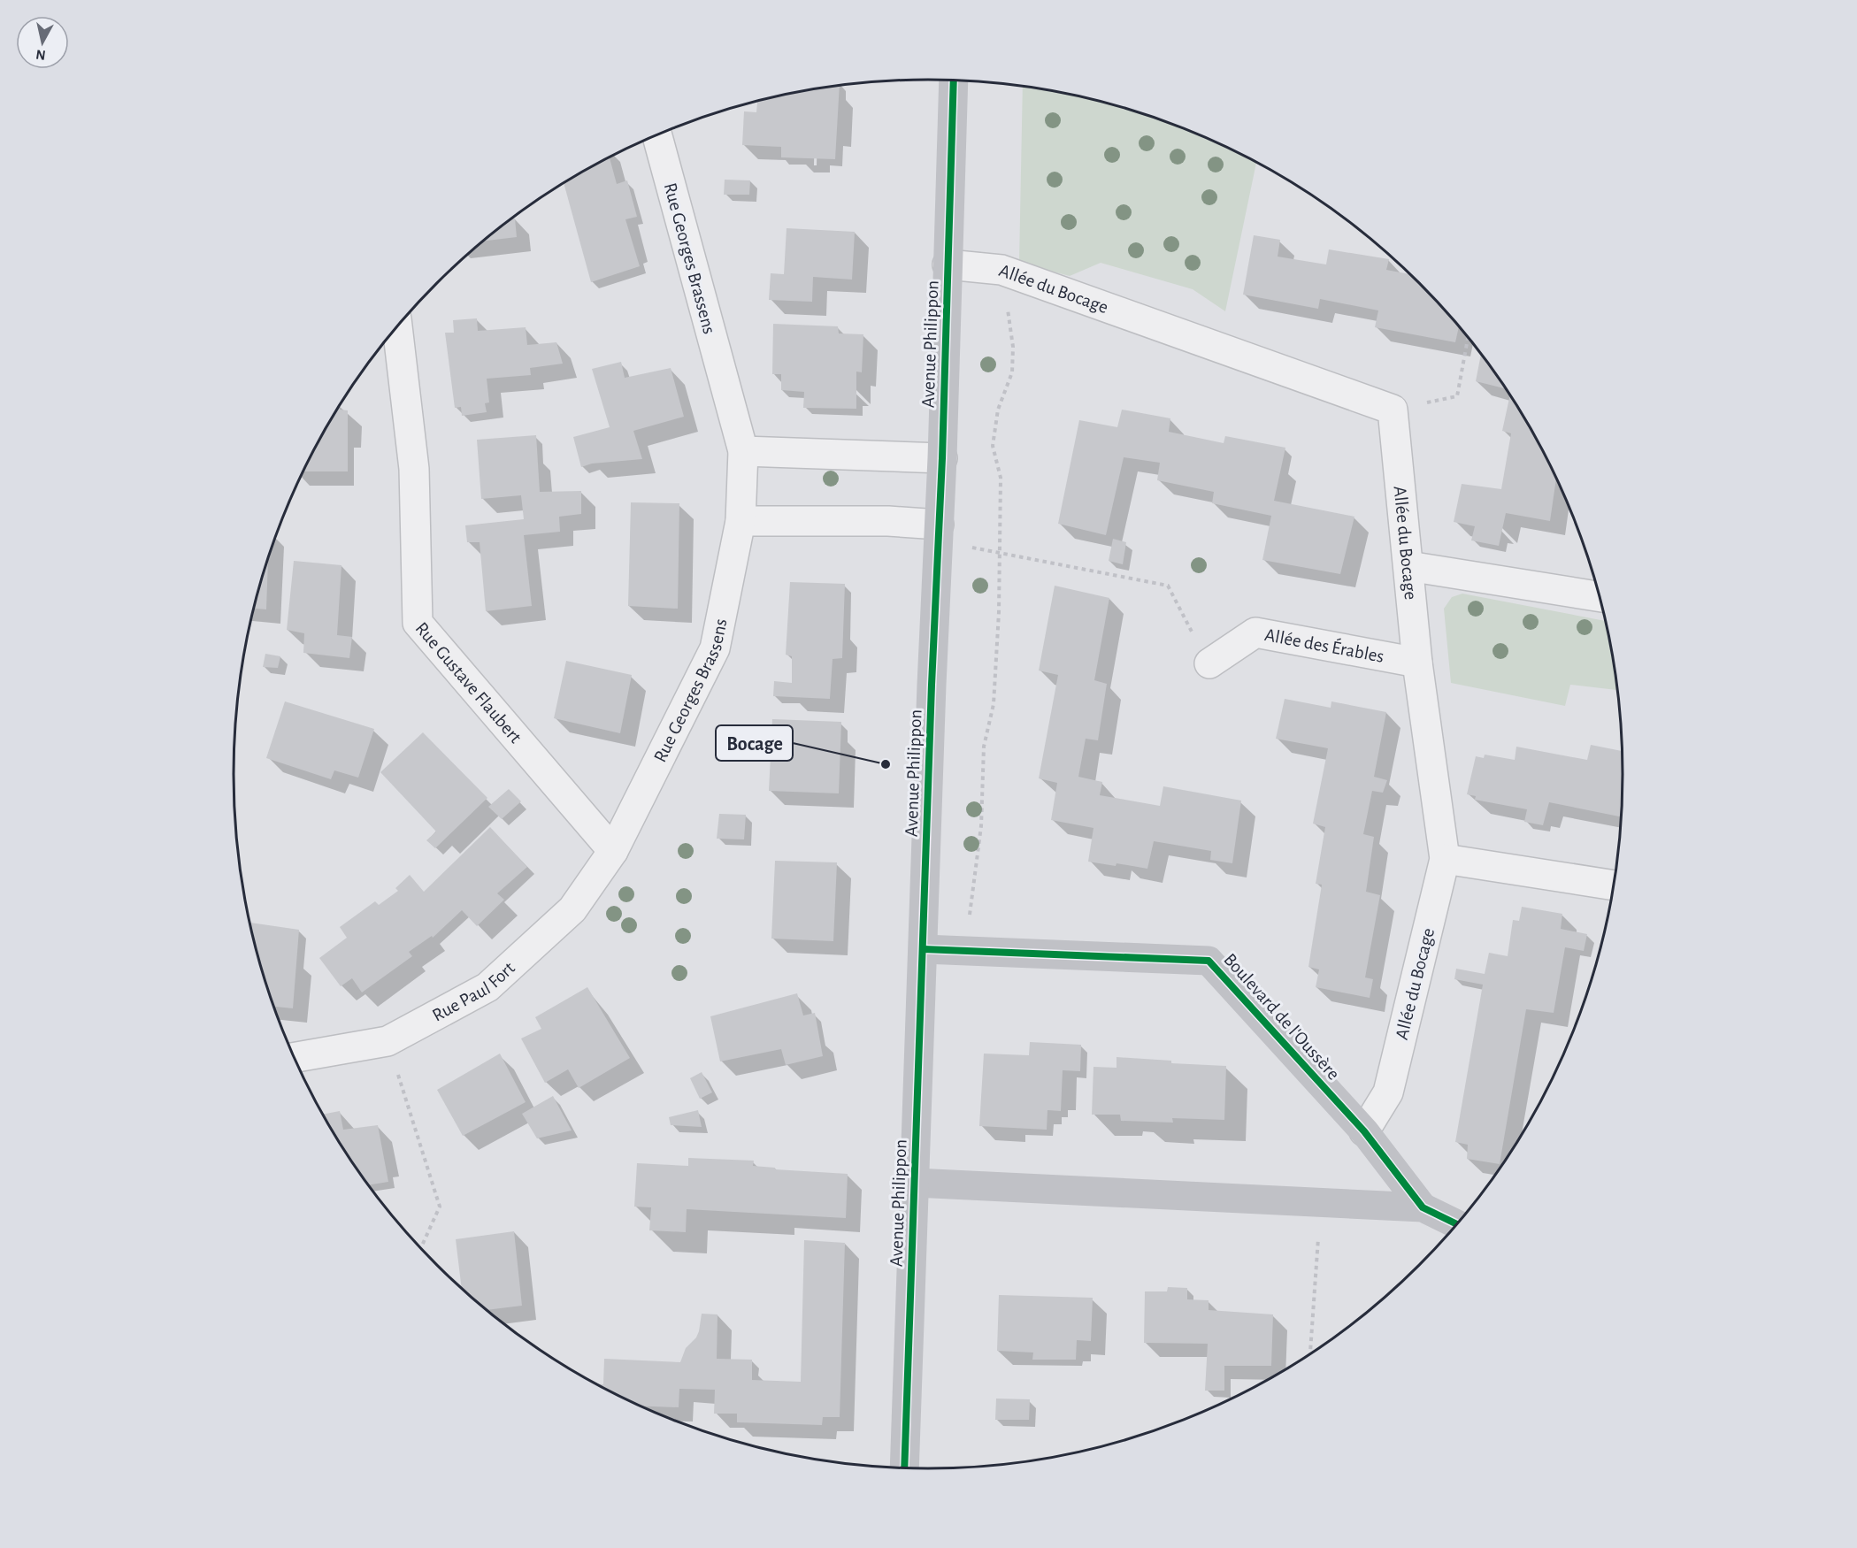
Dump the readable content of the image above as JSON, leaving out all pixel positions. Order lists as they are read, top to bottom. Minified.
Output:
{"streets":{"street":["Rue Georges Brassens","Allée du Bocage","Avenue Philippon","Allée des Érables","Rue Gustave Flaubert","Rue Paul Fort","Boulevard de l'Oussère"]},"crossings":[["Rue Georges Brassens","Rue Gustave Flaubert"],["Rue Georges Brassens","Rue Paul Fort"],["Allée du Bocage","Avenue Philippon"],["Allée du Bocage","Allée des Érables"],["Allée du Bocage","Boulevard de l'Oussère"],["Avenue Philippon","Boulevard de l'Oussère"],["Rue Gustave Flaubert","Rue Paul Fort"]],"places":["Bocage"],"north":"bottom"}
